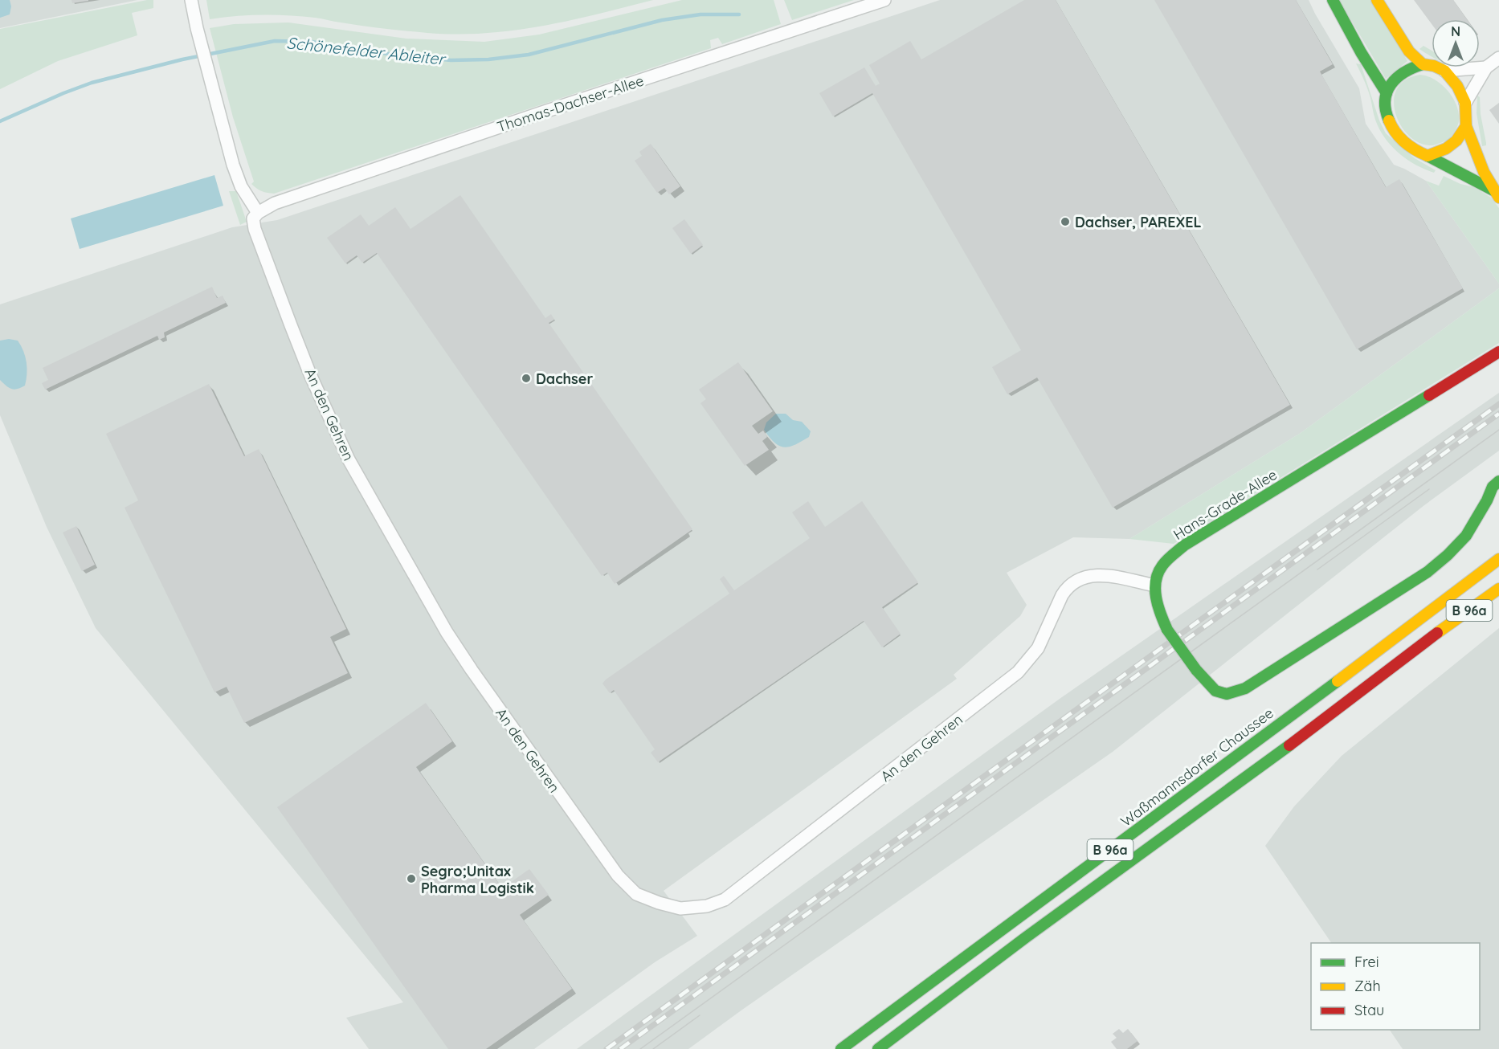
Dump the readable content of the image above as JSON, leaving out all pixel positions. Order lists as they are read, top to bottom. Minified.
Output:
{"streets":{"main road":["Hans-Grade-Allee","B 96a","Waßmannsdorfer Chaussee"],"street":["Thomas-Dachser-Allee","An den Gehren"]},"crossings":[["Thomas-Dachser-Allee","An den Gehren"],["An den Gehren","Hans-Grade-Allee"]],"water":["Schönefelder Ableiter"],"places":["Dachser, PAREXEL","Dachser","Segro;Unitax Pharma Logistik"],"legend":["Frei","Zäh","Stau"],"north":"top"}
